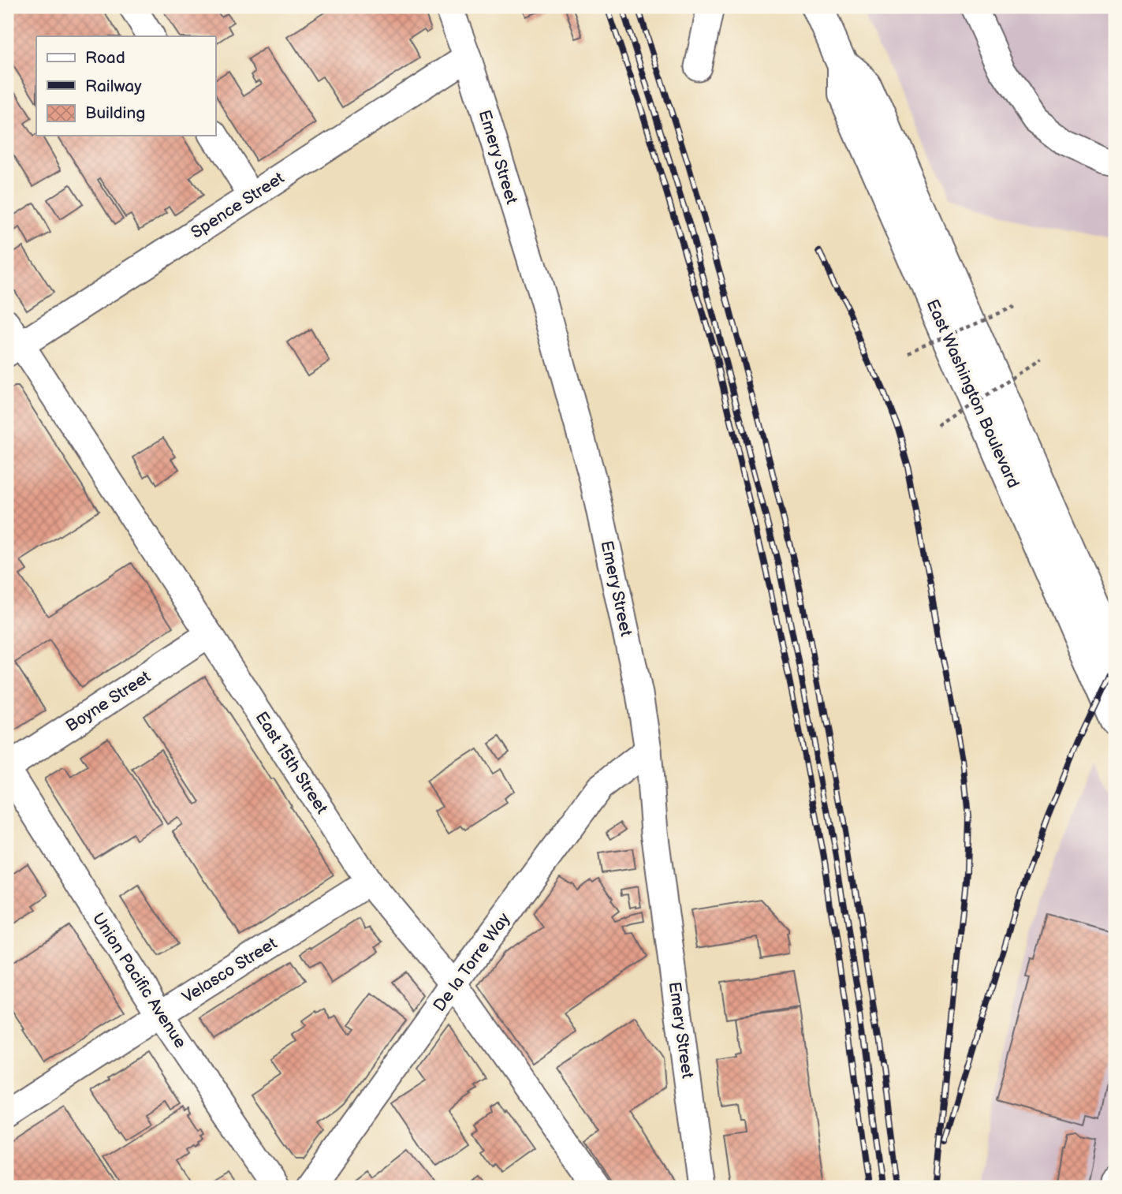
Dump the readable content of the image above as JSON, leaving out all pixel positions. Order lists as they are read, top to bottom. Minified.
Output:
{"streets":{"main road":["East Washington Boulevard"],"street":["Emery Street","Spence Street","Boyne Street","East 15th Street","De la Torre Way","Velasco Street","Union Pacific Avenue"]},"crossings":[["Emery Street","Spence Street"],["Emery Street","De la Torre Way"],["Spence Street","East 15th Street"],["Boyne Street","East 15th Street"],["Boyne Street","Union Pacific Avenue"],["East 15th Street","De la Torre Way"],["East 15th Street","Velasco Street"],["Velasco Street","Union Pacific Avenue"]],"legend":["Road","Railway","Building"]}
